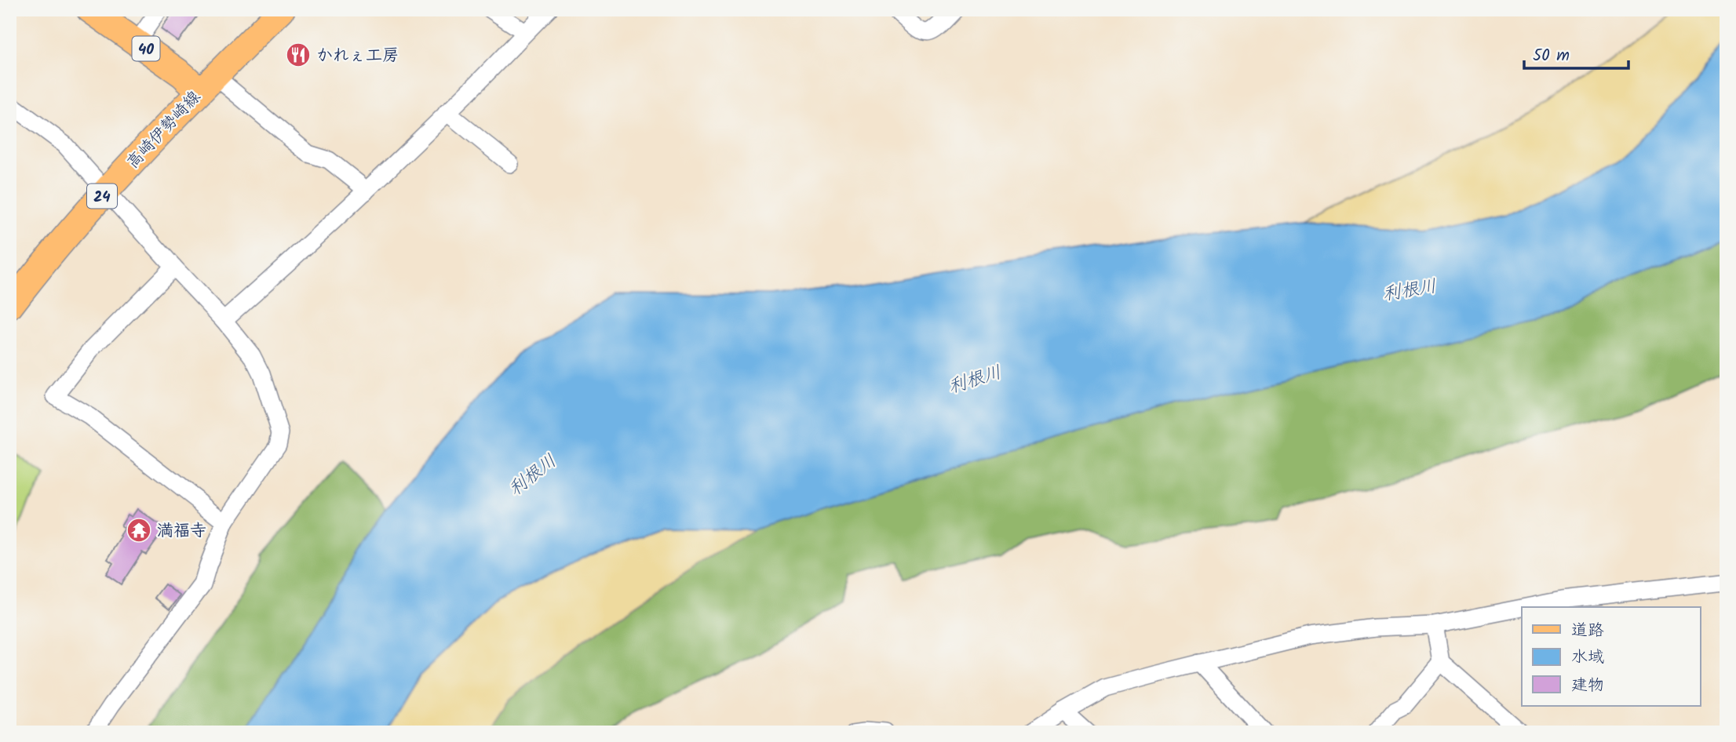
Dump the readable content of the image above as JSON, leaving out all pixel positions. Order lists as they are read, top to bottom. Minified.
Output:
{"streets":{"main road":["40","高崎伊勢崎線","24"]},"crossings":[["40","高崎伊勢崎線"]],"water":["利根川"],"places":{"restaurant":["かれぇ工房"],"temple":["満福寺"]},"legend":["道路","水域","建物"],"scale_bar":"50 m"}
